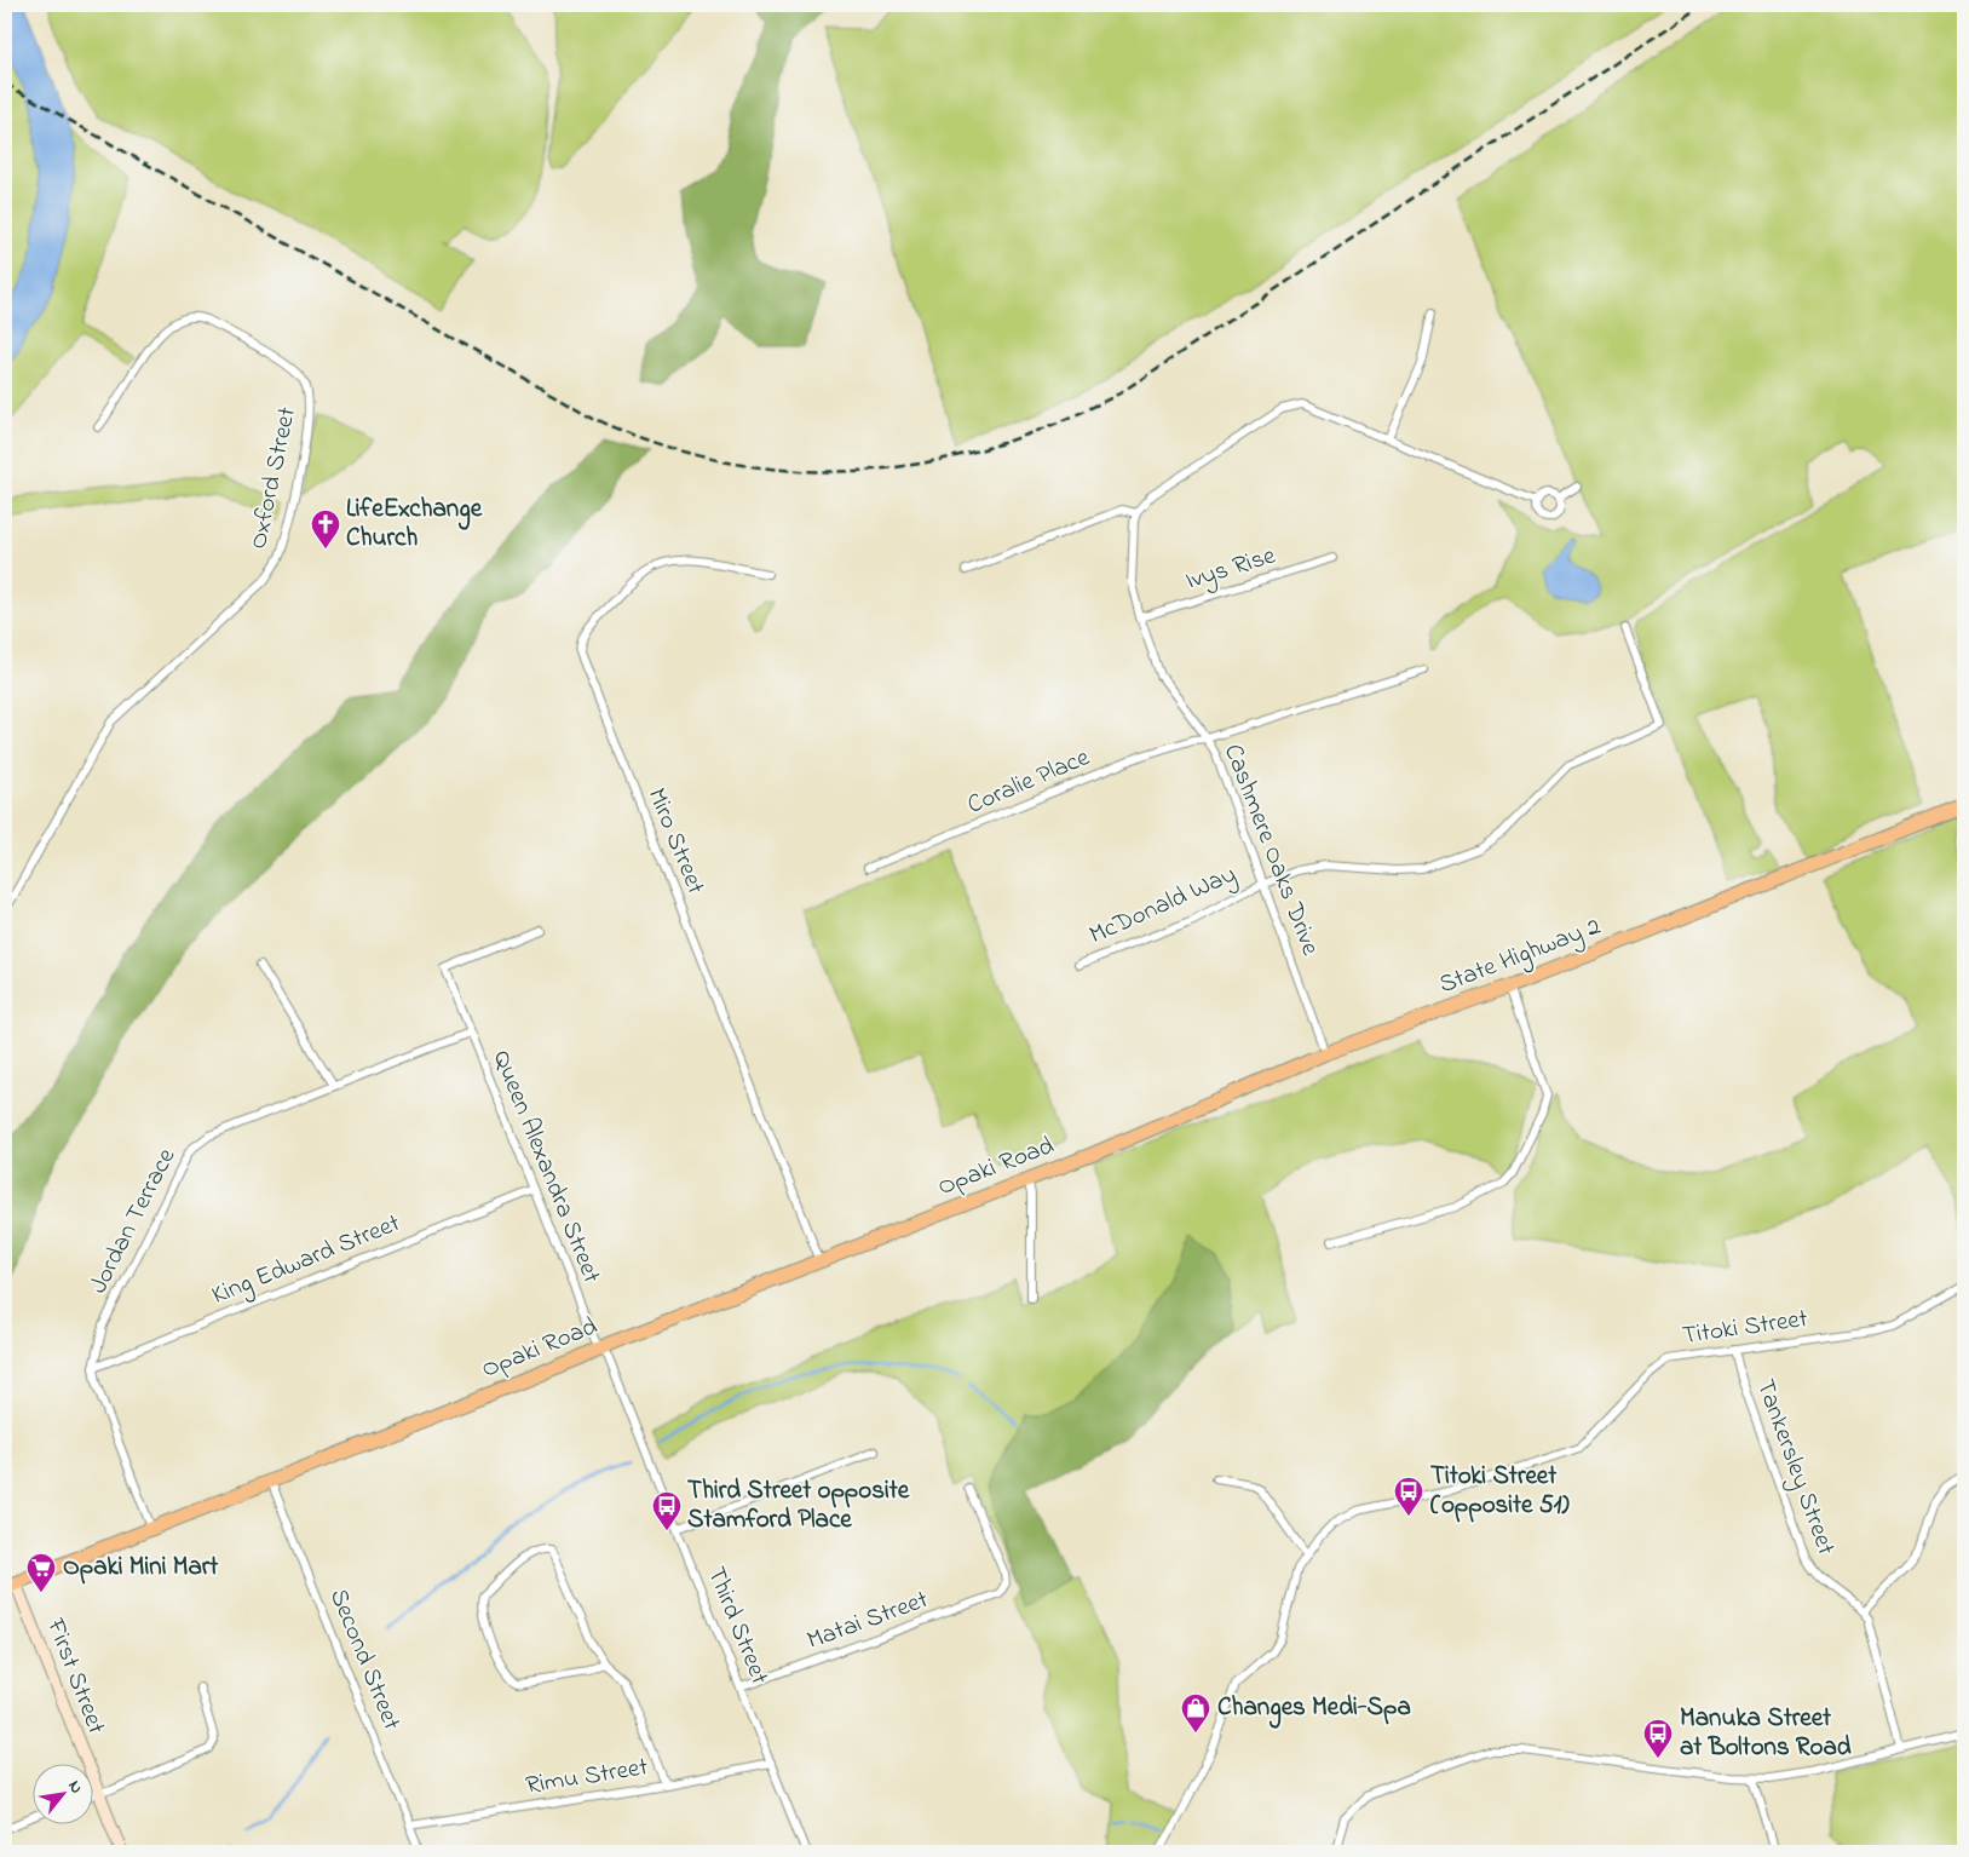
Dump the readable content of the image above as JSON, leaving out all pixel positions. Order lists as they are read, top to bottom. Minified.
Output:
{"streets":{"highway":["State Highway 2","Opaki Road"],"street":["Oxford Street","Ivys Rise","Coralie Place","Miro Street","Cashmere Oaks Drive","McDonald Way","Queen Alexandra Street","Jordan Terrace","King Edward Street","Titoki Street","Tankersley Street","Matai Street","Third Street","Second Street","First Street","Rimu Street"]},"crossings":[["Ivys Rise","Cashmere Oaks Drive"],["Coralie Place","Cashmere Oaks Drive"],["Miro Street","Opaki Road"],["Cashmere Oaks Drive","McDonald Way"],["Cashmere Oaks Drive","State Highway 2"],["State Highway 2","Opaki Road"],["Queen Alexandra Street","Opaki Road"],["Queen Alexandra Street","Jordan Terrace"],["Queen Alexandra Street","King Edward Street"],["Queen Alexandra Street","Third Street"],["Opaki Road","Jordan Terrace"],["Opaki Road","Third Street"],["Opaki Road","Second Street"],["Opaki Road","First Street"],["Jordan Terrace","King Edward Street"],["Titoki Street","Tankersley Street"],["Matai Street","Third Street"],["Third Street","Rimu Street"],["Second Street","Rimu Street"]],"places":{"church":["LifeExchange Church"],"bus stop":["Titoki Street (opposite 51)","Third Street opposite Stamford Place","Manuka Street at Boltons Road"],"supermarket":["Opaki Mini Mart"],"shop":["Changes Medi-Spa"]},"north":"top right"}
